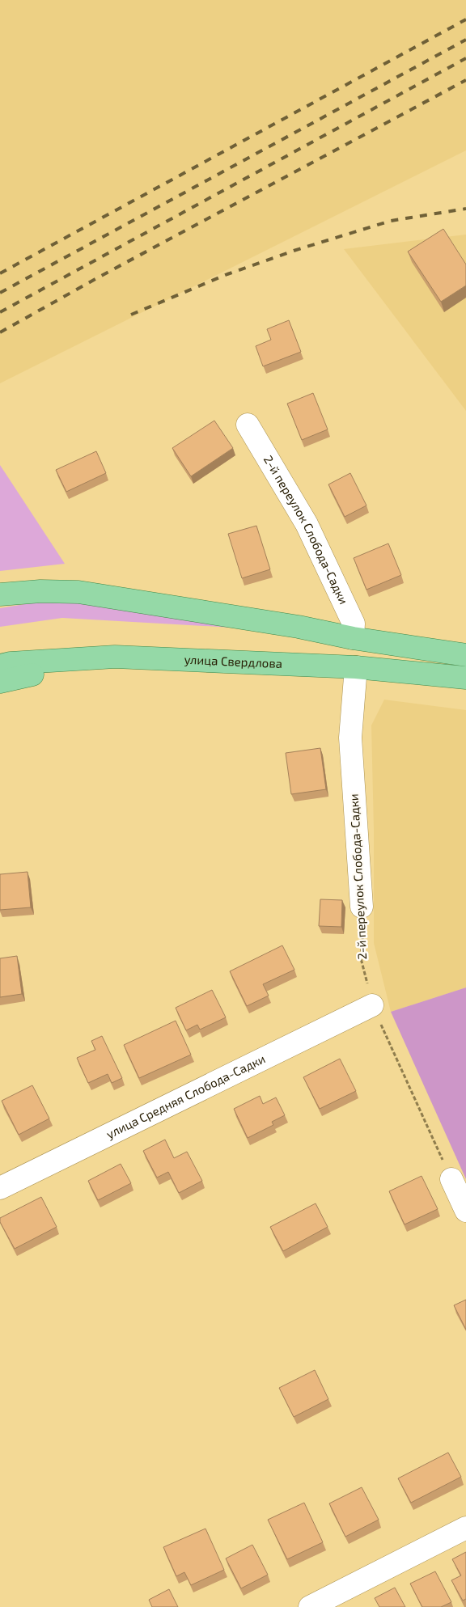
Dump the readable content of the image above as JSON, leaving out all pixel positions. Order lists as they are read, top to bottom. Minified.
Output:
{"streets":{"main road":["улица Свердлова"],"street":["2-й переулок Слобода-Садки","улица Средняя Слобода-Садки"]},"crossings":[["2-й переулок Слобода-Садки","улица Свердлова"],["2-й переулок Слобода-Садки","улица Средняя Слобода-Садки"]]}
